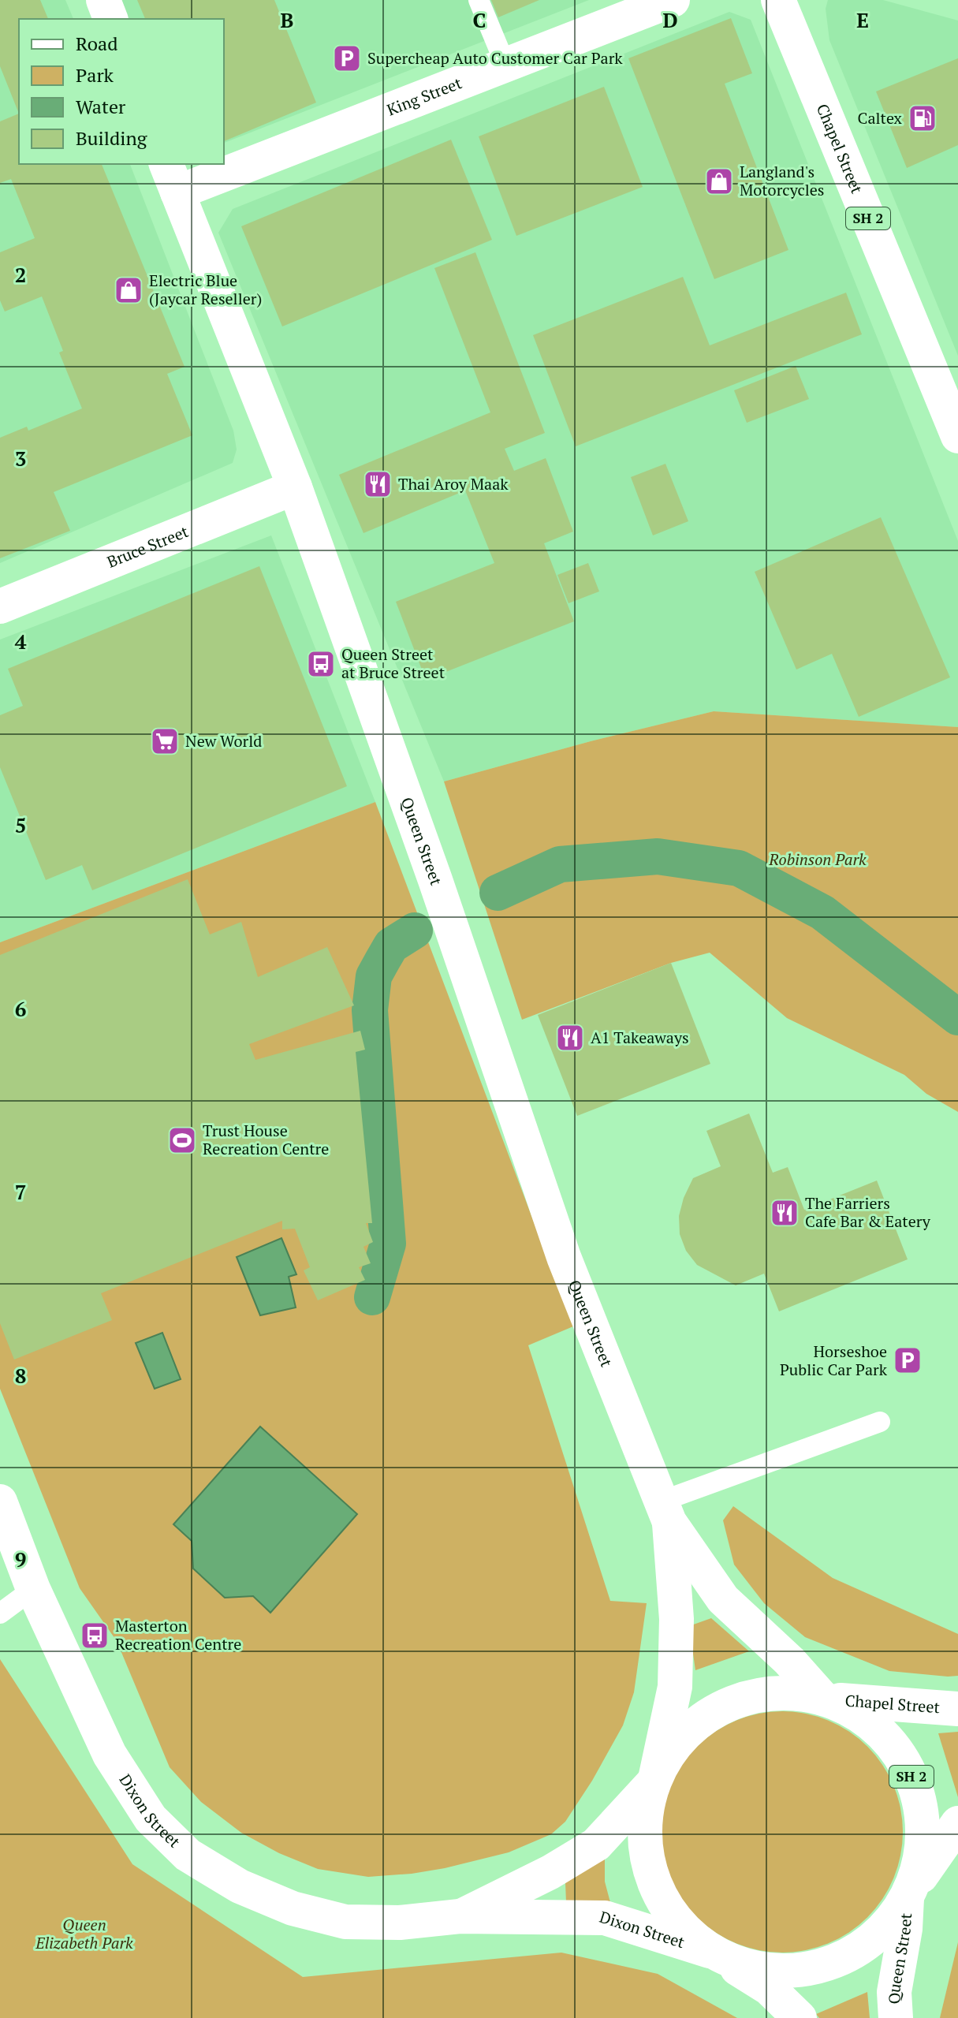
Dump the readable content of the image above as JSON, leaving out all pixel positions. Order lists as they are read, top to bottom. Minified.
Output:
{"streets":{"main road":["King Street","Chapel Street","SH 2","Bruce Street","Queen Street","Dixon Street"]},"crossings":[["King Street","Queen Street"],["Chapel Street","SH 2"],["Chapel Street","Queen Street"],["SH 2","Queen Street"],["SH 2","Dixon Street"],["Bruce Street","Queen Street"],["Queen Street","Dixon Street"]],"parks":["Robinson Park","Queen Elizabeth Park"],"places":{"parking":["Supercheap Auto Customer Car Park","Horseshoe Public Car Park"],"fuel station":["Caltex"],"shop":["Langland's Motorcycles","Electric Blue (Jaycar Reseller)"],"restaurant":["Thai Aroy Maak","A1 Takeaways","The Farriers Cafe Bar & Eatery"],"bus stop":["Queen Street at Bruce Street","Masterton Recreation Centre"],"supermarket":["New World"],"sports":["Trust House Recreation Centre"]},"legend":["Road","Park","Water","Building"],"grid":{"columns":["B","C","D","E"],"rows":["2","3","4","5","6","7","8","9"]}}
